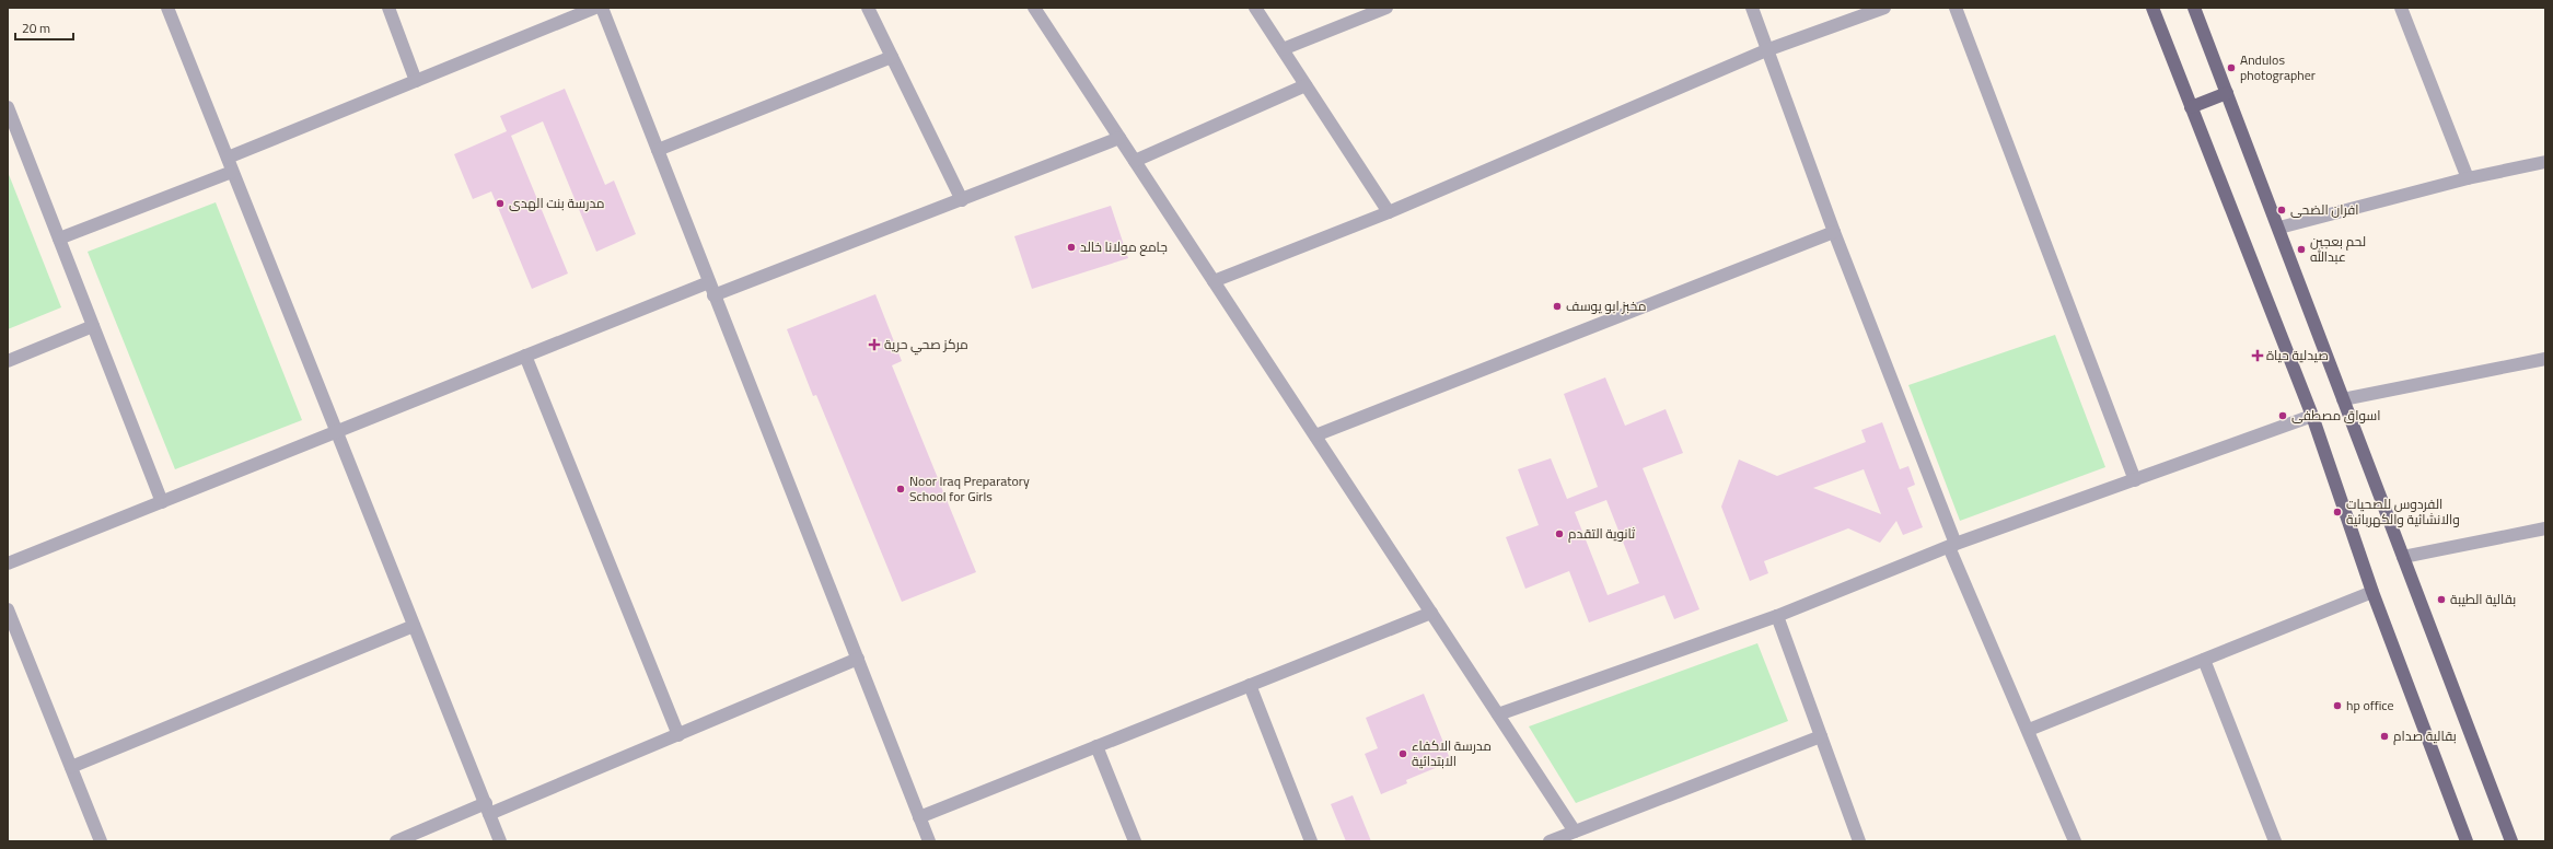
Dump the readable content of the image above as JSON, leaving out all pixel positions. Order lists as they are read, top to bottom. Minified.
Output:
{"places":{"other":["Andulos photographer","مدرسة بنت الهدی","افران الضحى","جامع مولانا خالد","لحم بعجين عبدالله","مخبز ابو يوسف","اسواق مصطفى","Noor Iraq Preparatory School for Girls","الفردوس للصحيات والانشائية والكهربائية","ثانوية التقدم","بقالية الطيبة","hp office","بقالية صدام","مدرسة الاكفاء الابتدائية"],"health":["مركز صحي حرية","صيدلية حياة"]},"scale_bar":"20 m"}
